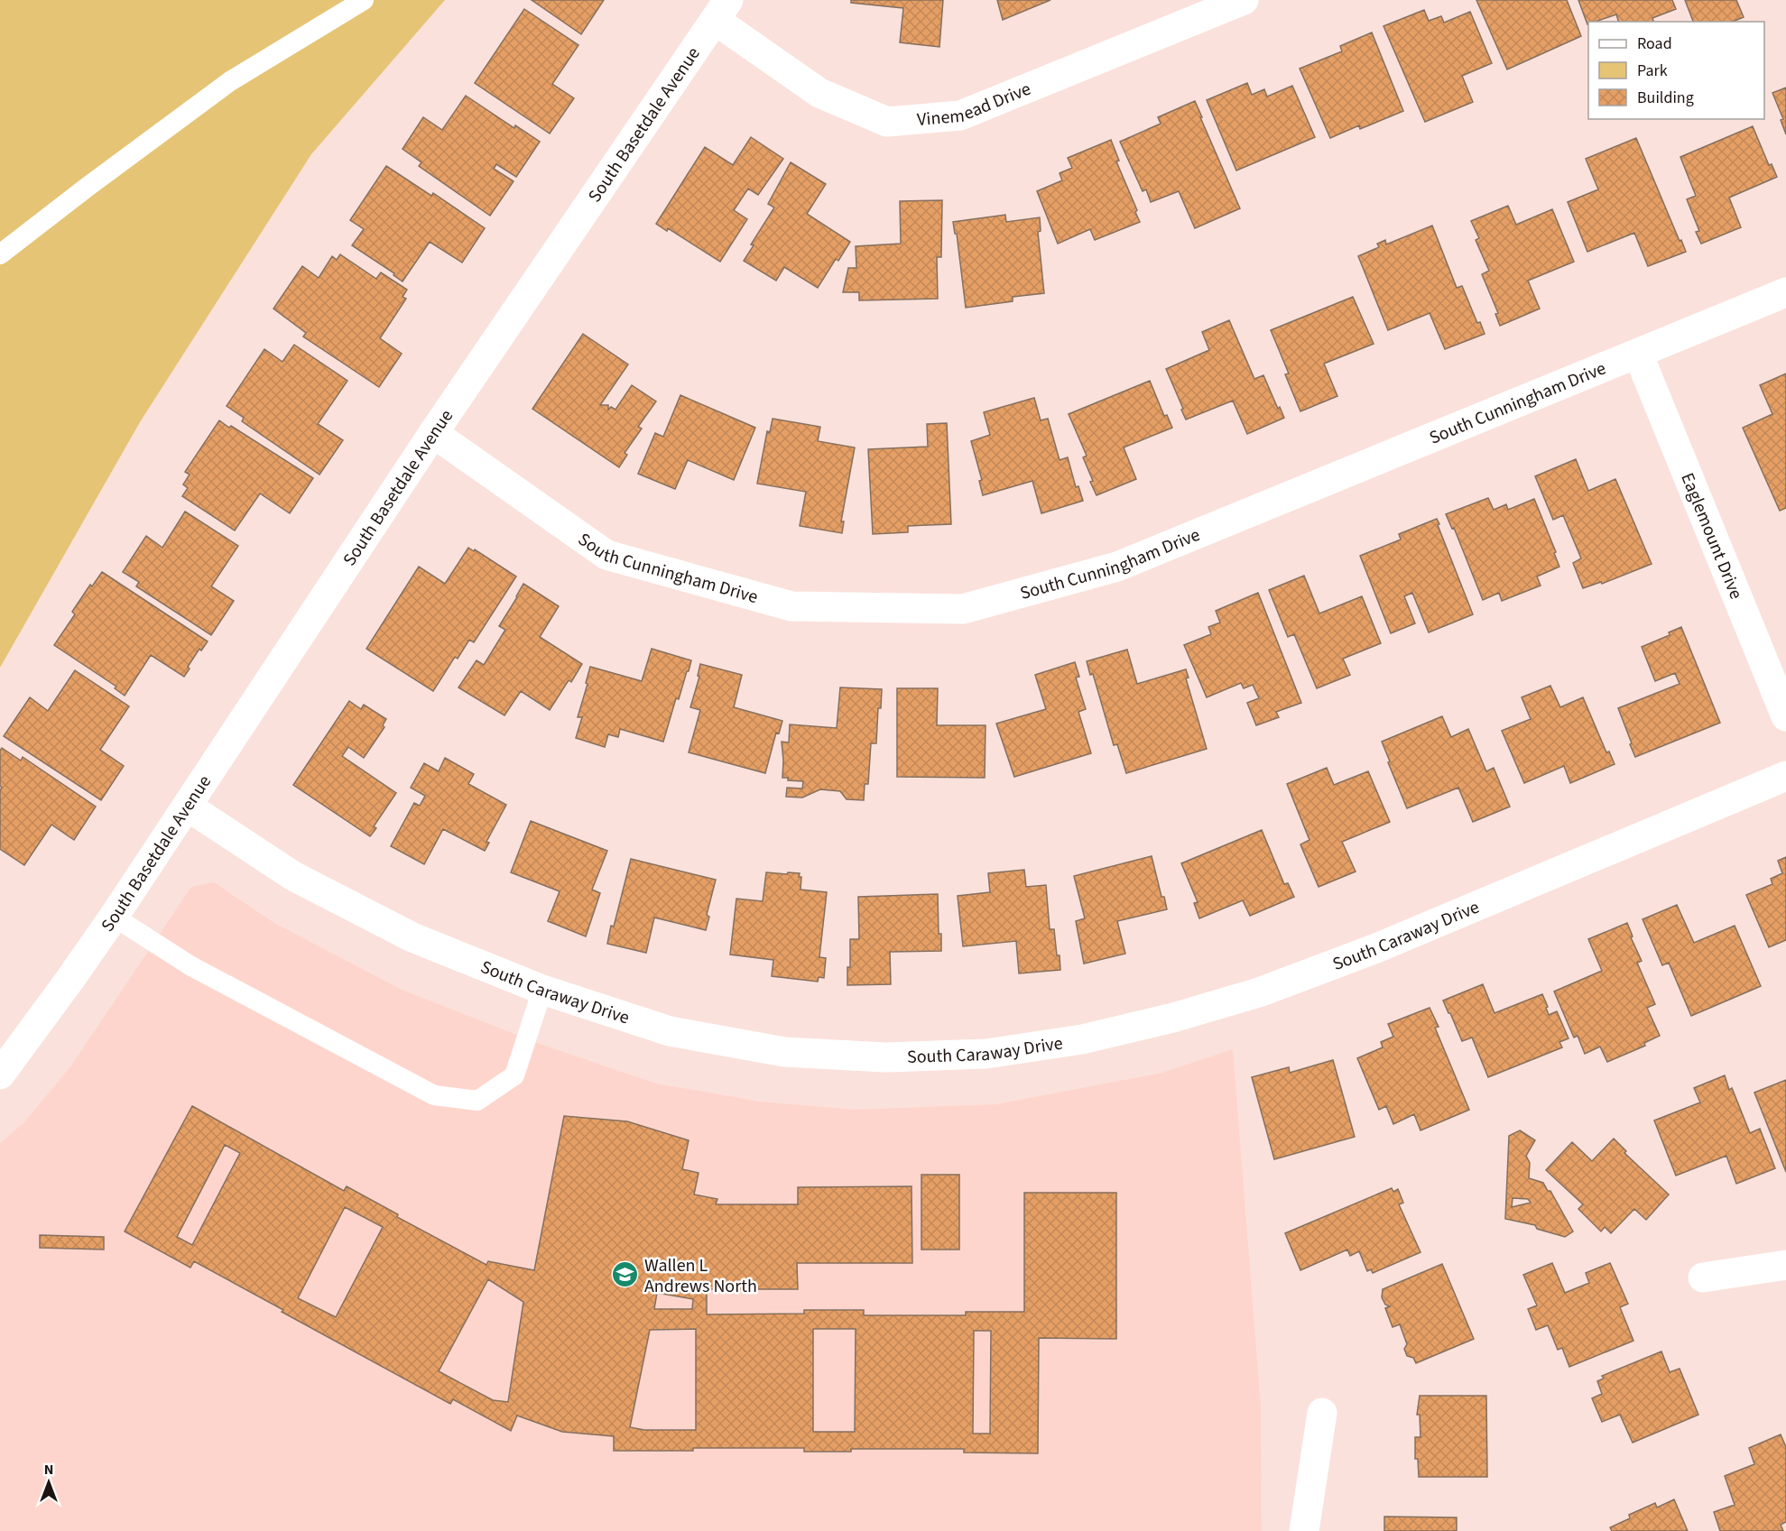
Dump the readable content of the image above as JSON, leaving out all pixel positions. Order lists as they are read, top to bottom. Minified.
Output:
{"streets":{"street":["Vinemead Drive","South Basetdale Avenue","South Cunningham Drive","Eaglemount Drive","South Caraway Drive"]},"crossings":[["Vinemead Drive","South Basetdale Avenue"],["South Basetdale Avenue","South Cunningham Drive"],["South Basetdale Avenue","South Caraway Drive"],["South Cunningham Drive","Eaglemount Drive"]],"places":{"school or university":["Wallen L Andrews North"]},"legend":["Road","Park","Building"],"north":"top"}
